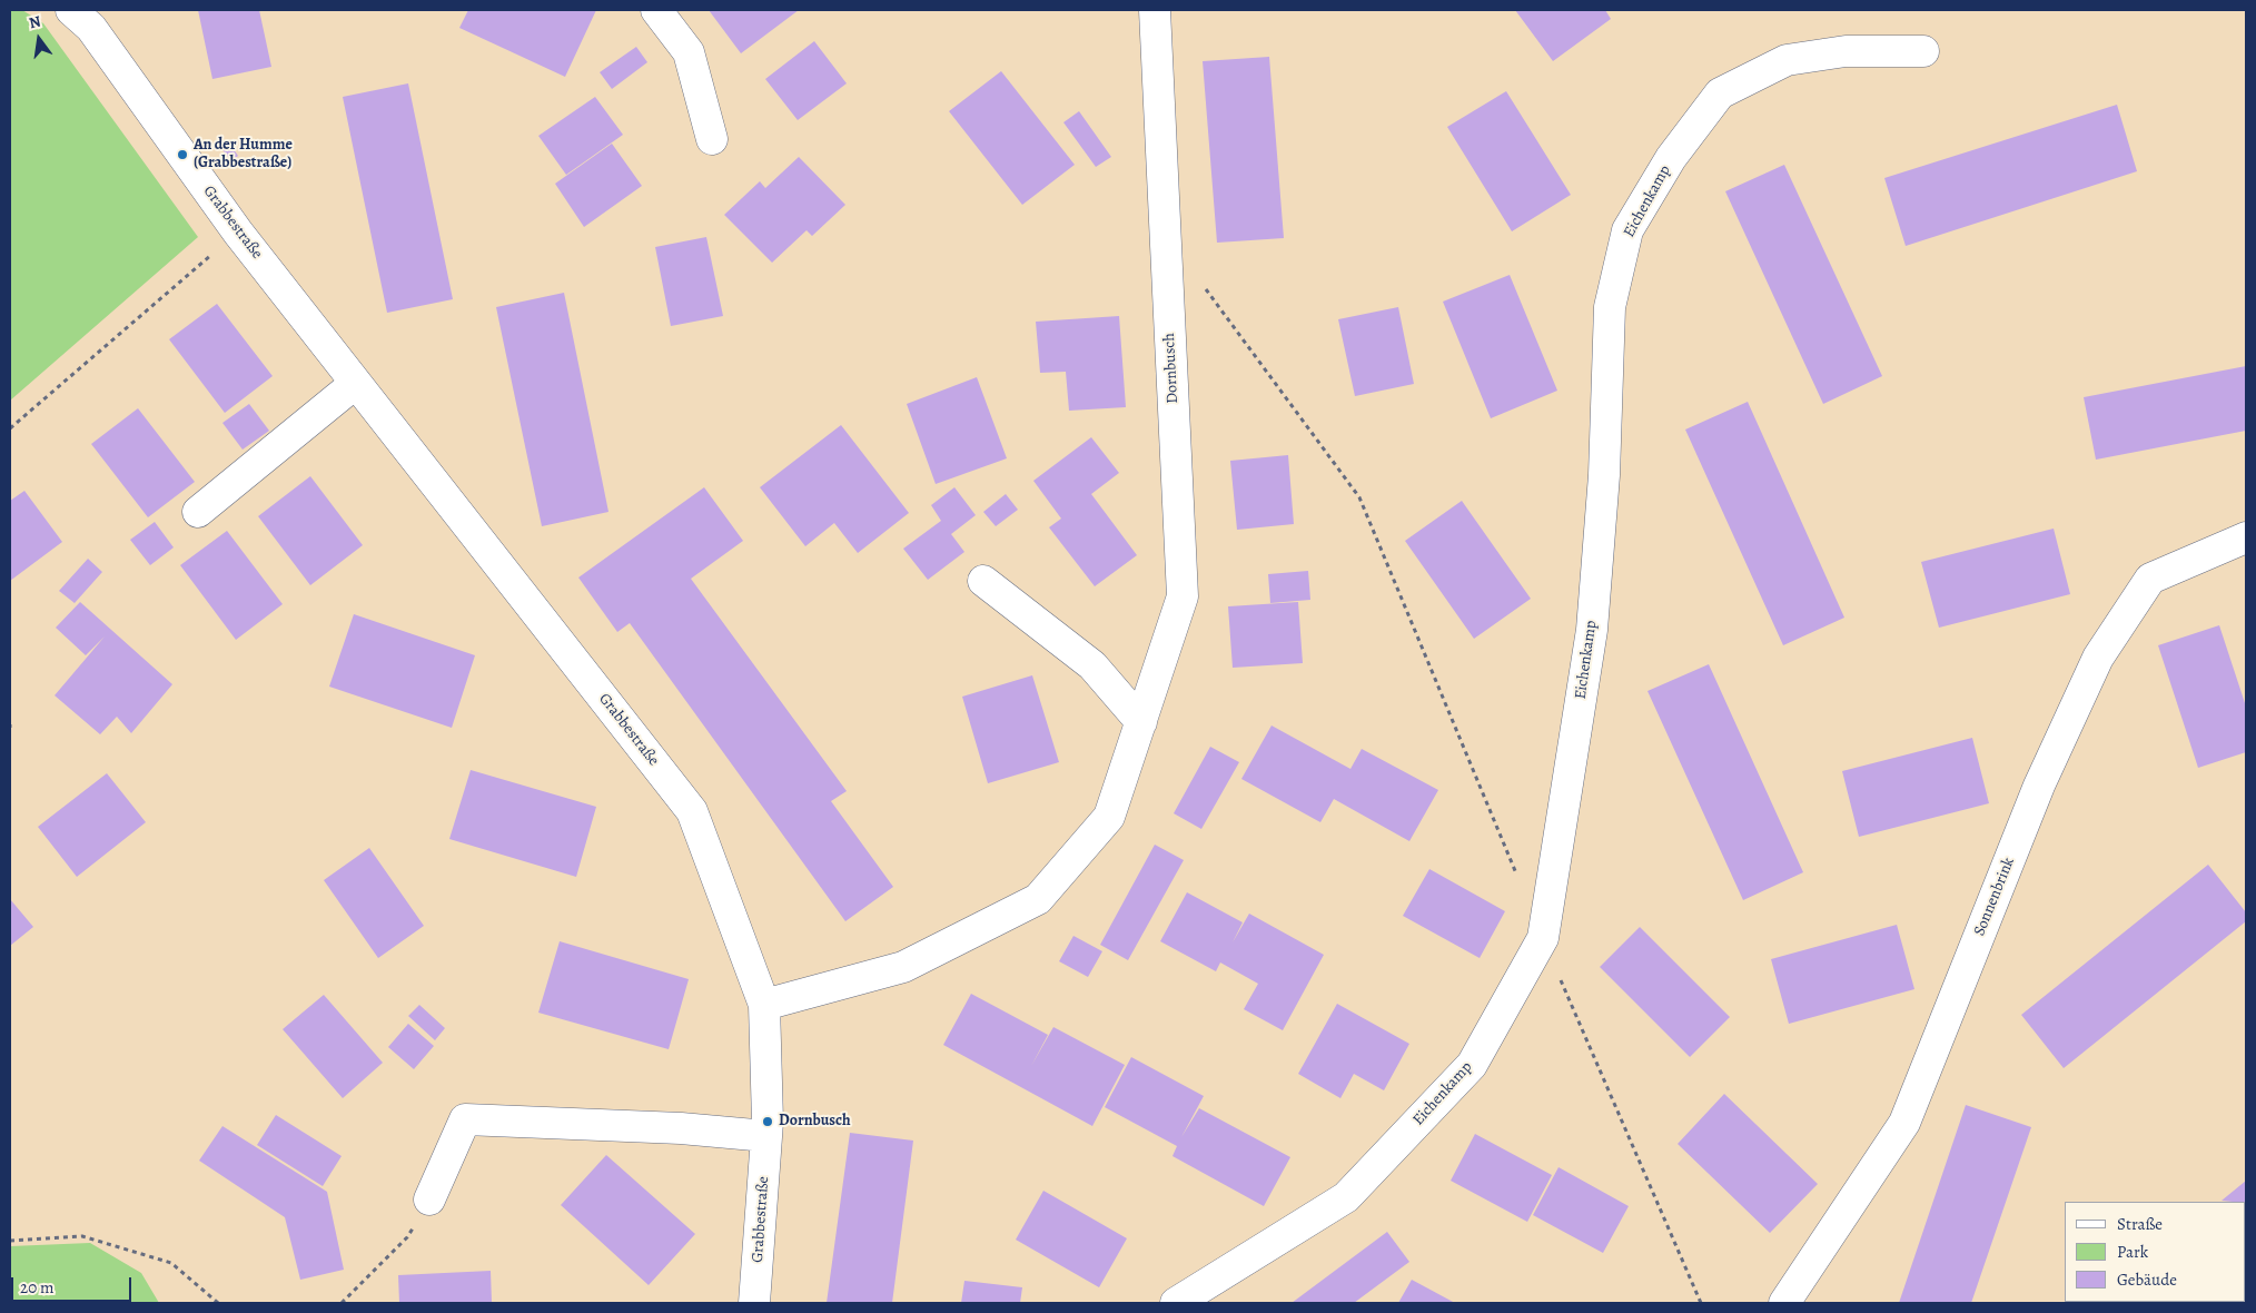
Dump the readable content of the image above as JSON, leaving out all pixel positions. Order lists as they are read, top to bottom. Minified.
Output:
{"streets":{"street":["Eichenkamp","Grabbestraße","Dornbusch","Sonnenbrink"]},"crossings":[["Grabbestraße","Dornbusch"]],"places":["An der Humme (Grabbestraße)","Dornbusch"],"legend":["Straße","Park","Gebäude"],"scale_bar":"20 m","north":"top"}
